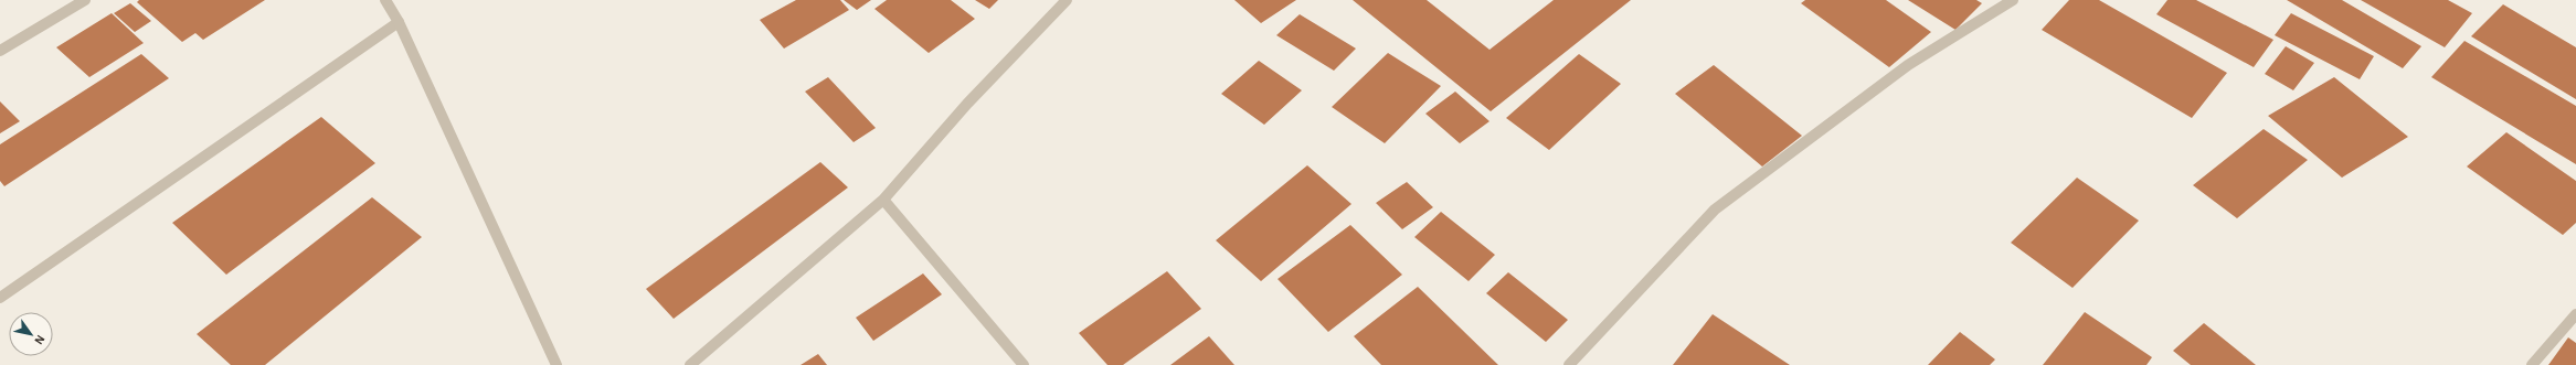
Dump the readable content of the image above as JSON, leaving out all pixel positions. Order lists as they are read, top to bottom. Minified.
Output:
{"north":"bottom right"}
